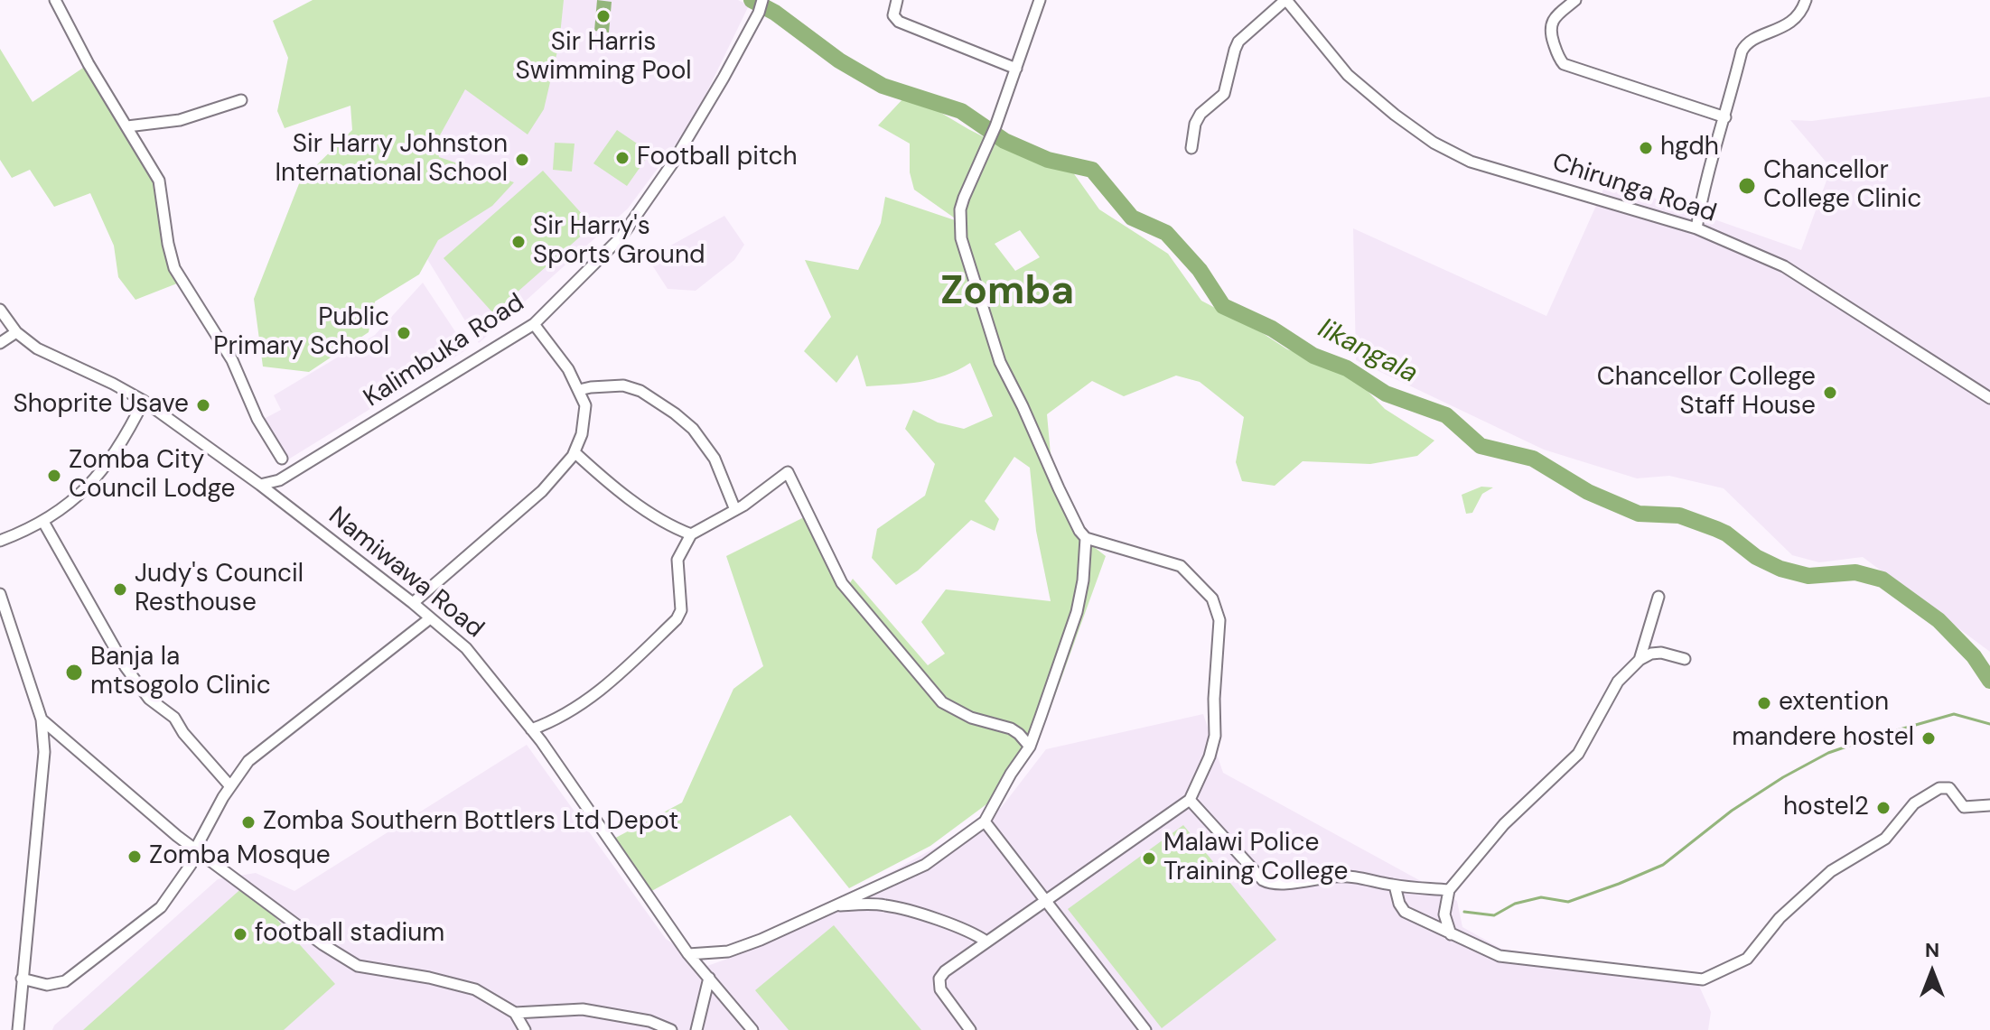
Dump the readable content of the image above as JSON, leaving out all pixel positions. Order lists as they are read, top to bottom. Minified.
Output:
{"streets":{"street":["Chirunga Road","Kalimbuka Road","Namiwawa Road"]},"crossings":[["Kalimbuka Road","Namiwawa Road"]],"districts":["Zomba"],"water":["likangala"],"places":["Sir Harris Swimming Pool","hgdh","Football pitch","Sir Harry Johnston International School","Chancellor College Clinic","Sir Harry's Sports Ground","Public Primary School","Chancellor College Staff House","Shoprite Usave","Zomba City Council Lodge","Judy's Council Resthouse","Banja la mtsogolo Clinic","extention","mandere hostel","hostel2","Zomba Southern Bottlers Ltd Depot","Zomba Mosque","Malawi Police Training College","football stadium"],"north":"top"}
